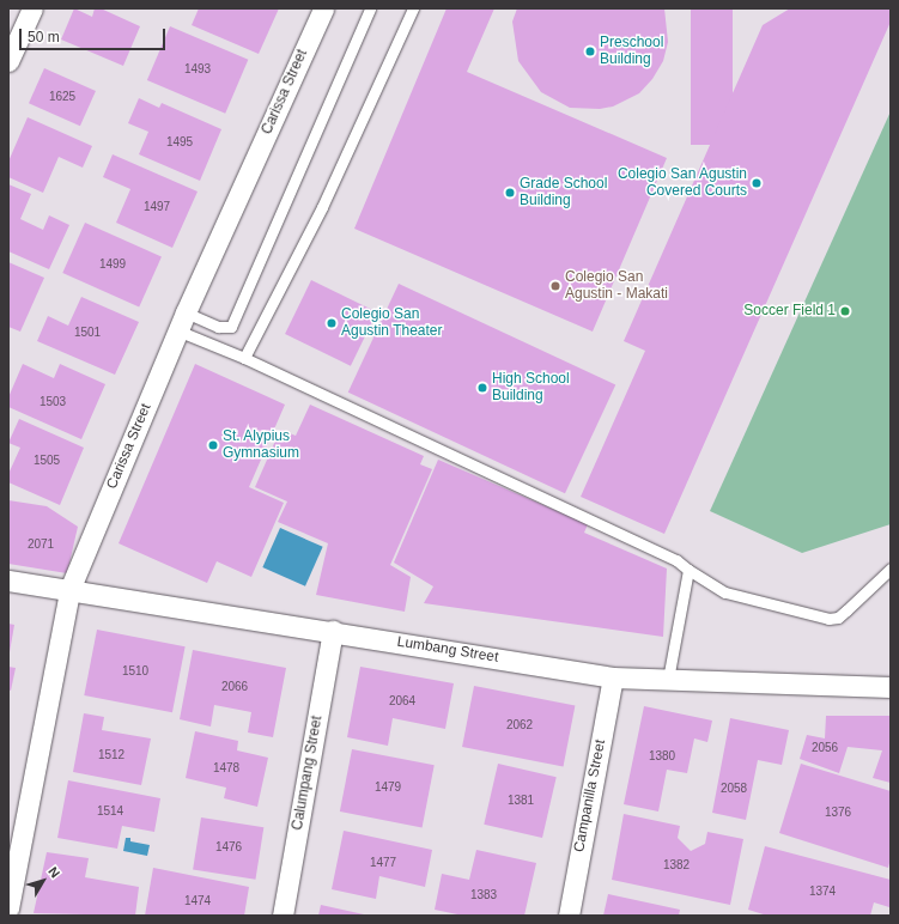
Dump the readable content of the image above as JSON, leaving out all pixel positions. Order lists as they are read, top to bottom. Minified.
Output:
{"streets":{"street":["Carissa Street","Lumbang Street","Calumpang Street","Campanilla Street"]},"crossings":[["Carissa Street","Lumbang Street"],["Lumbang Street","Calumpang Street"],["Lumbang Street","Campanilla Street"]],"places":["Preschool Building","Colegio San Agustin Covered Courts","Grade School Building","Colegio San Agustin - Makati","Soccer Field 1","Colegio San Agustin Theater","High School Building","St. Alypius Gymnasium"],"house_numbers":["1493","1625","1495","1497","1499","1501","1503","1505","2071","1510","2066","2064","2062","2056","1512","1380","1478","1479","2058","1381","1514","1376","1476","1477","1382","1374","1383","1474"],"scale_bar":"50 m","north":"top right"}
